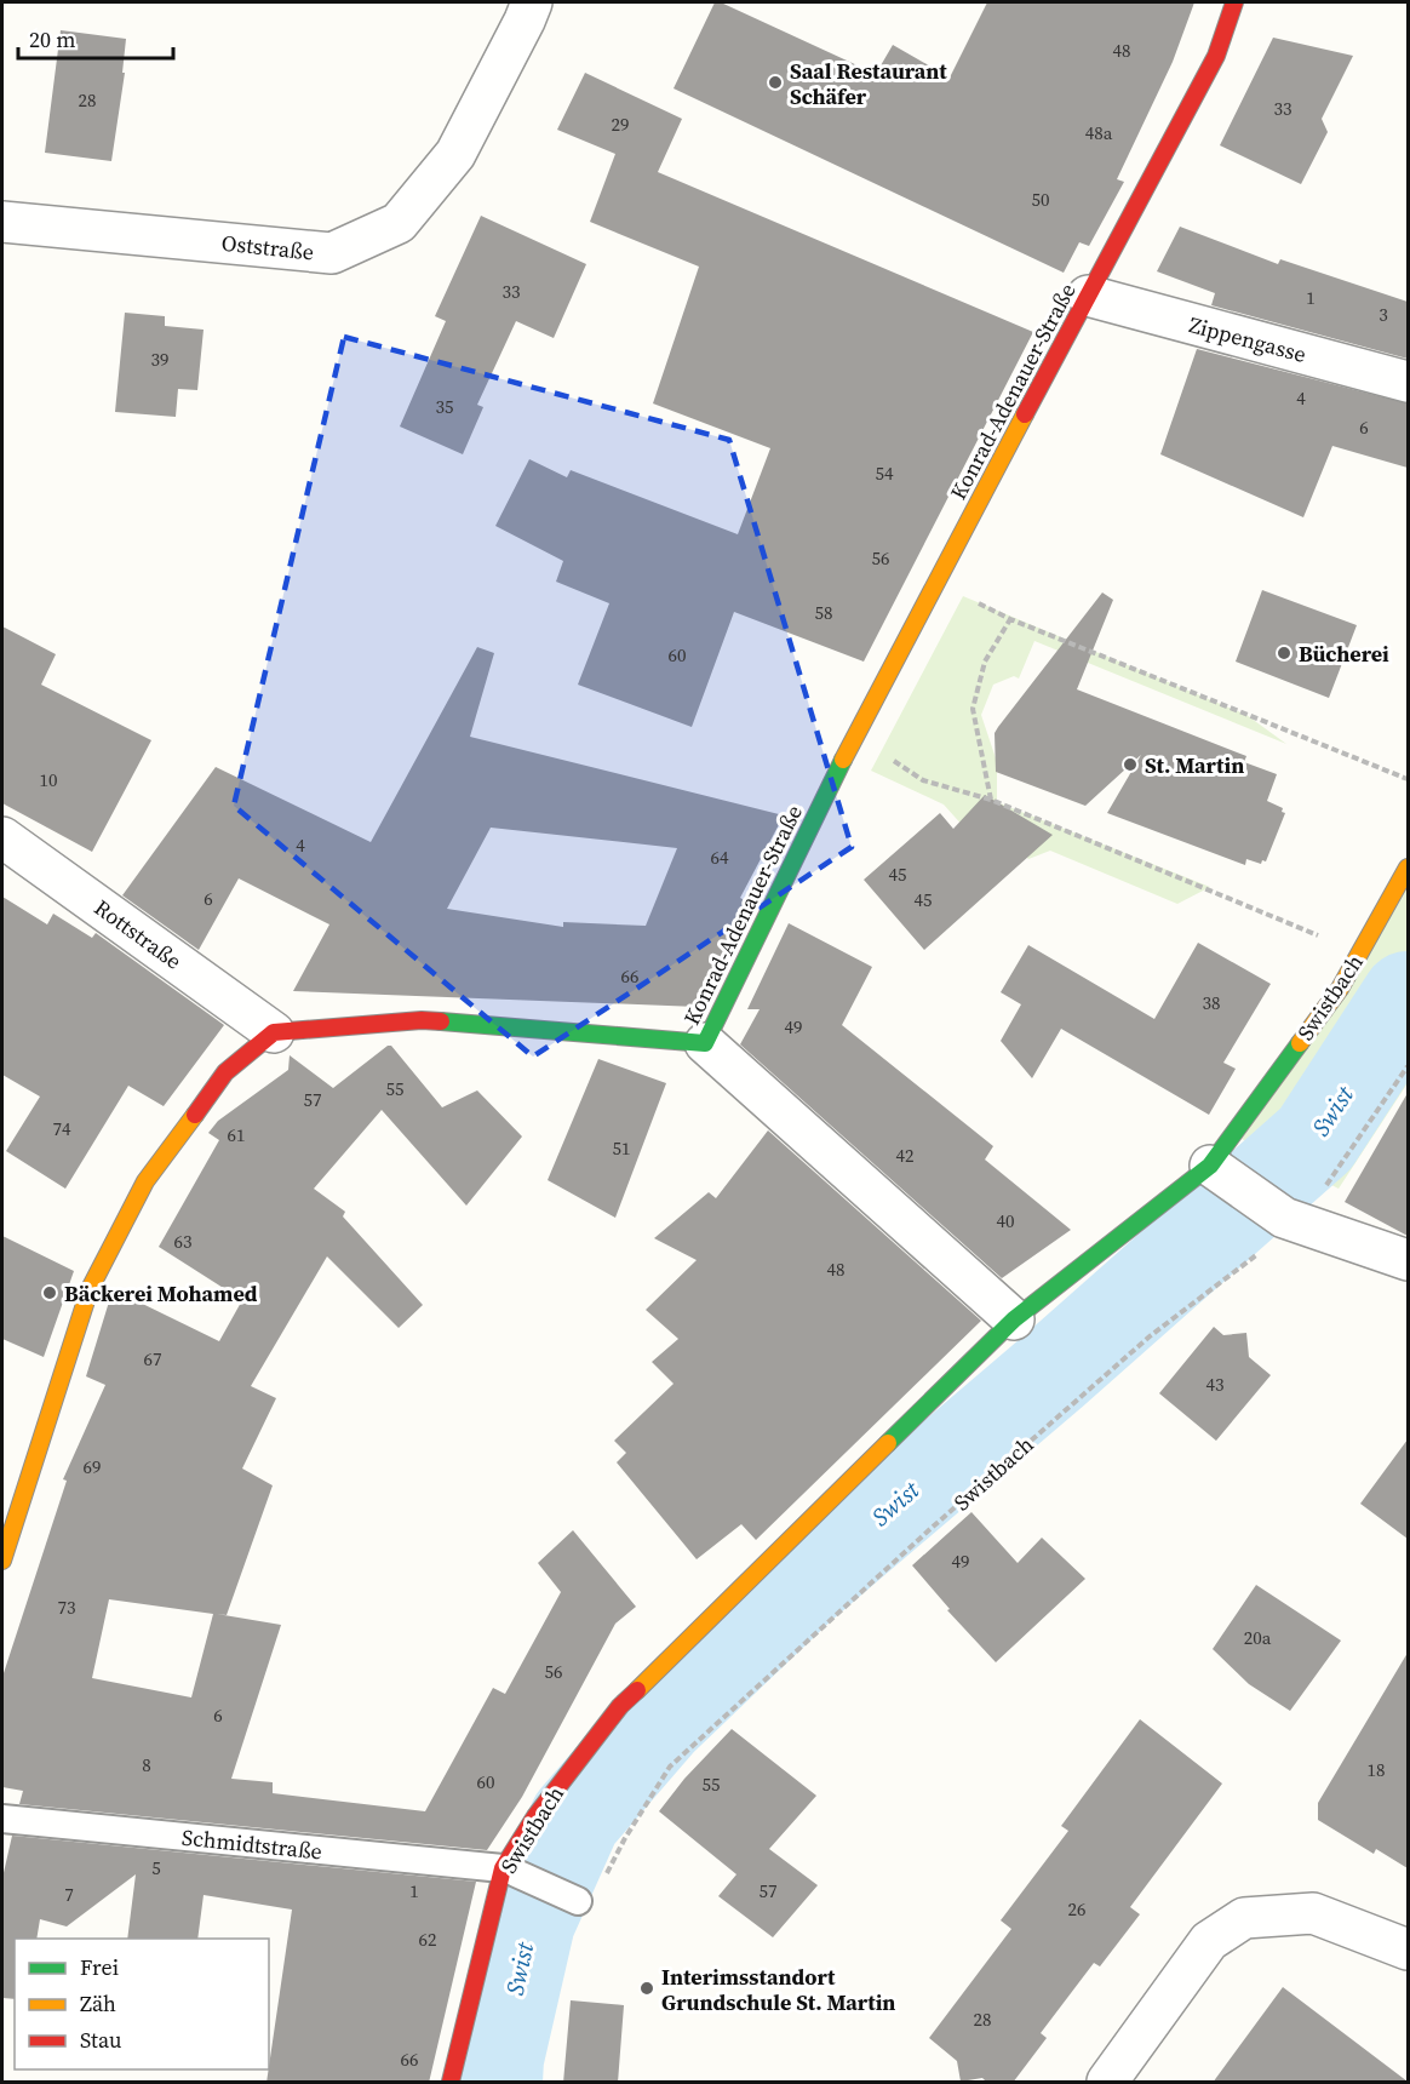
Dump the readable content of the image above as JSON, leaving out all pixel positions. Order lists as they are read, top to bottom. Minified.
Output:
{"streets":{"main road":["Konrad-Adenauer-Straße","Swistbach"],"street":["Oststraße","Zippengasse","Rottstraße"],"lane":["Schmidtstraße"]},"crossings":[["Zippengasse","Konrad-Adenauer-Straße"],["Konrad-Adenauer-Straße","Rottstraße"],["Swistbach","Schmidtstraße"]],"water":["Swist"],"places":["Saal Restaurant Schäfer","Bücherei","St. Martin","Bäckerei Mohamed","Interimsstandort Grundschule St. Martin"],"house_numbers":["48","28","33","29","48a","50","33","1","3","39","4","35","6","54","56","58","60","10","4","64","45","6","45","66","38","49","55","57","74","61","51","42","40","63","48","67","43","69","49","73","20a","56","6","8","18","60","55","5","1","57","7","26","62","28","66"],"legend":["Frei","Zäh","Stau"],"scale_bar":"20 m"}
